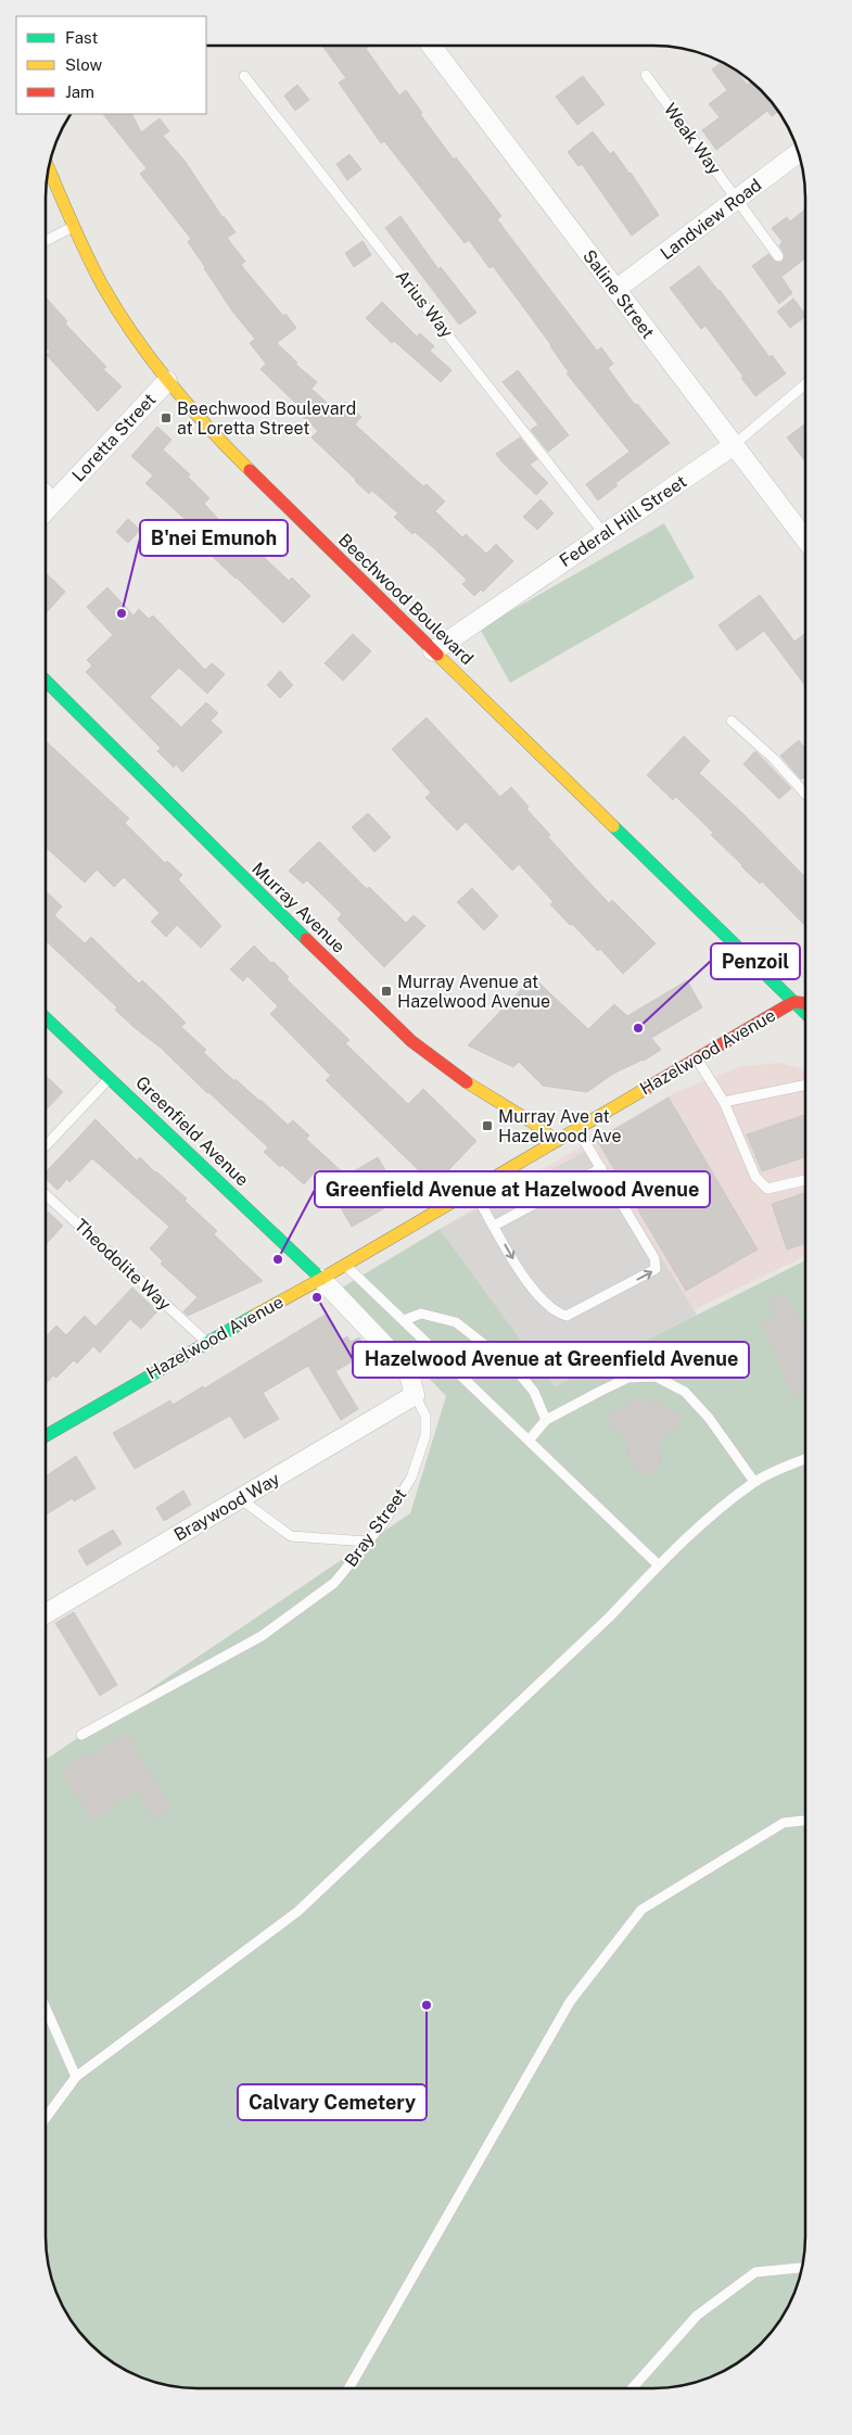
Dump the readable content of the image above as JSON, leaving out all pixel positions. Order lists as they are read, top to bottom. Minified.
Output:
{"streets":{"main road":["Beechwood Boulevard","Murray Avenue","Hazelwood Avenue","Greenfield Avenue"],"street":["Landview Road","Saline Street","Loretta Street","Federal Hill Street","Braywood Way","Bray Street"],"lane":["Weak Way","Arius Way","Theodolite Way"]},"crossings":[["Weak Way","Landview Road"],["Landview Road","Saline Street"],["Saline Street","Federal Hill Street"],["Arius Way","Federal Hill Street"],["Loretta Street","Beechwood Boulevard"],["Federal Hill Street","Beechwood Boulevard"],["Beechwood Boulevard","Hazelwood Avenue"],["Murray Avenue","Hazelwood Avenue"],["Hazelwood Avenue","Greenfield Avenue"],["Hazelwood Avenue","Theodolite Way"],["Hazelwood Avenue","Bray Street"],["Greenfield Avenue","Bray Street"],["Braywood Way","Bray Street"]],"places":{"transit":["Beechwood Boulevard at Loretta Street","Murray Avenue at Hazelwood Avenue","Murray Ave at Hazelwood Ave"],"other":["B'nei Emunoh","Penzoil","Greenfield Avenue at Hazelwood Avenue","Hazelwood Avenue at Greenfield Avenue","Calvary Cemetery"]},"legend":["Fast","Slow","Jam"]}
